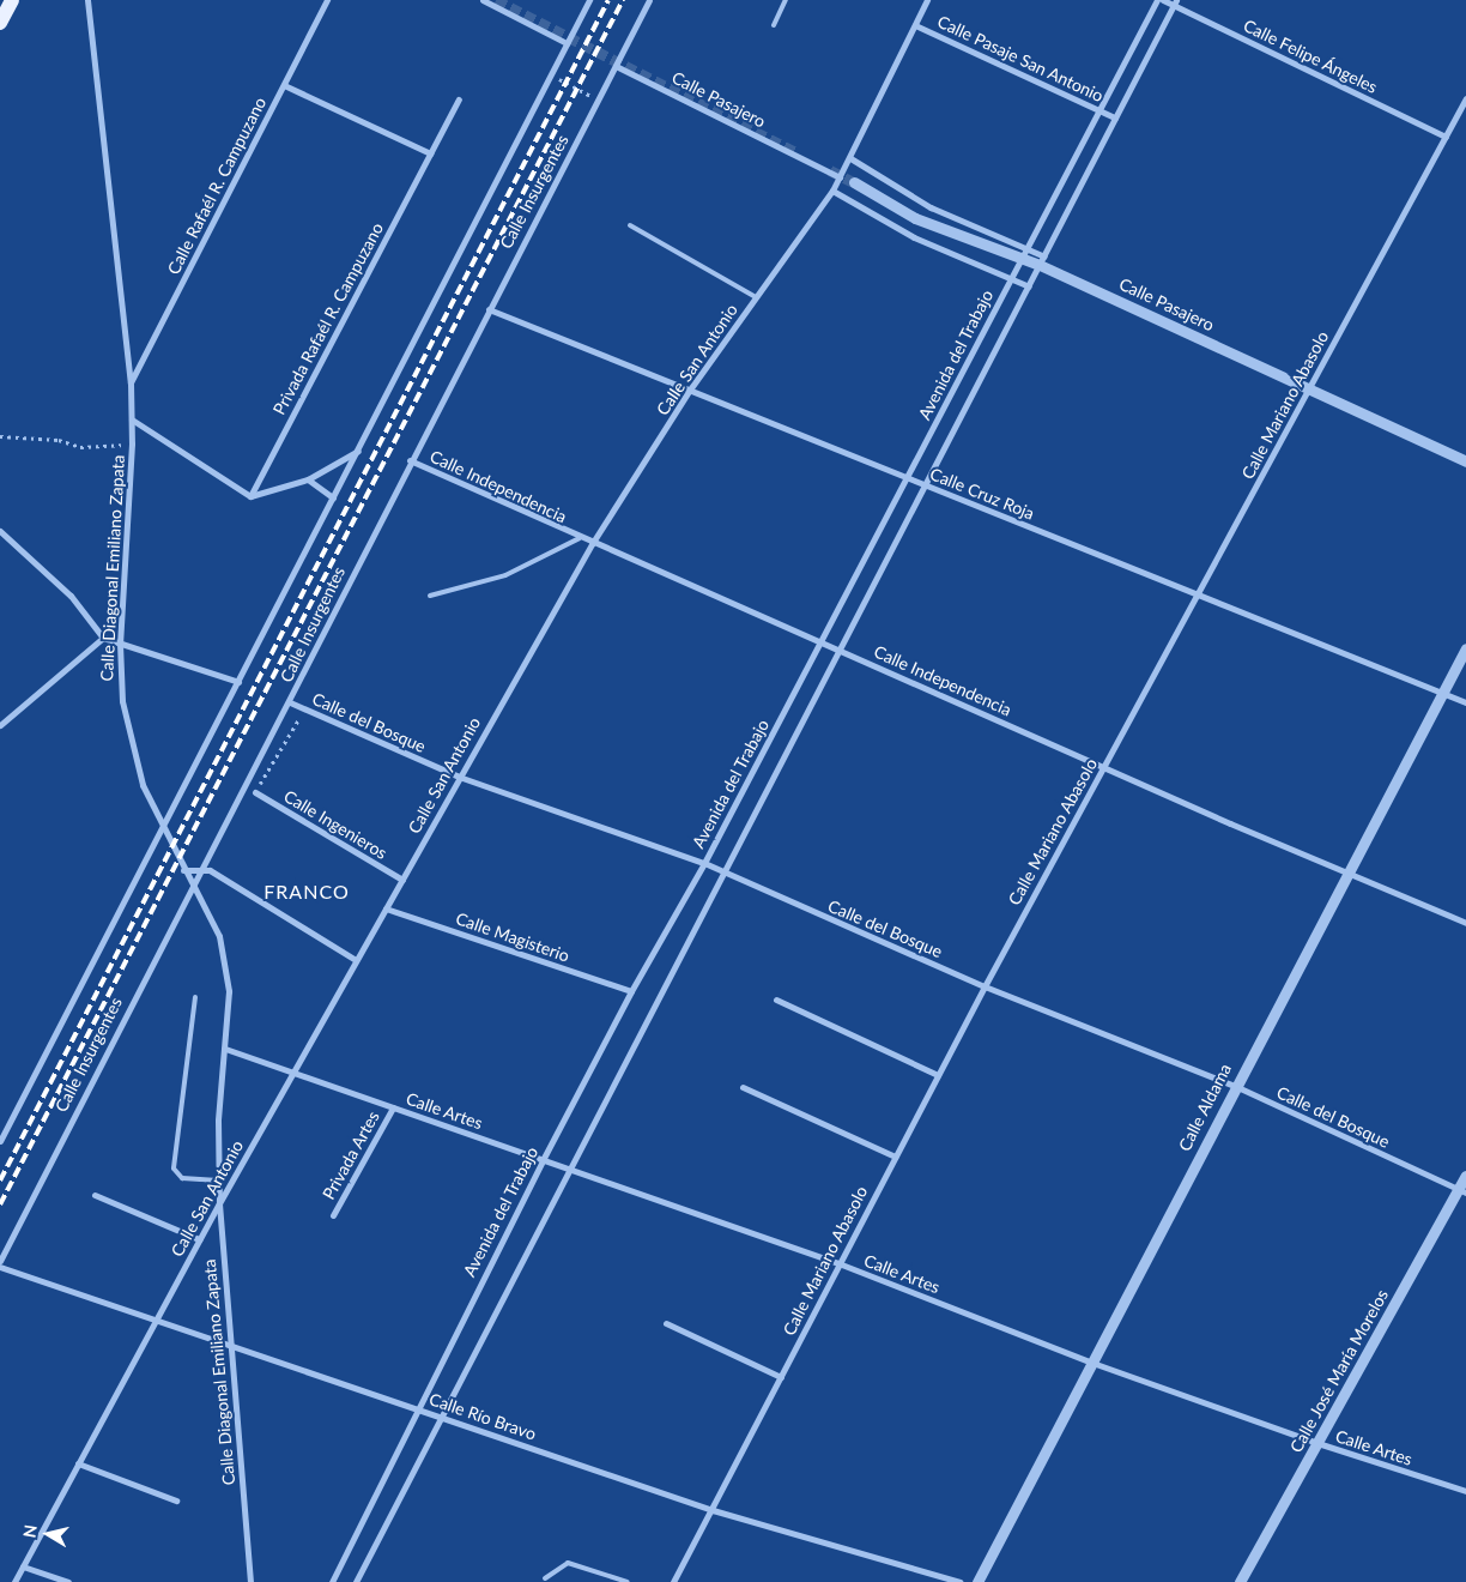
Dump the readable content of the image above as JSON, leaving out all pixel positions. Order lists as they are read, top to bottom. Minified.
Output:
{"streets":{"street":["Calle Felipe Ángeles","Calle Pasaje San Antonio","Calle Pasajero","Calle Rafaél R. Campuzano","Calle Insurgentes","Privada Rafaél R. Campuzano","Avenida del Trabajo","Calle San Antonio","Calle Mariano Abasolo","Calle Independencia","Calle Cruz Roja","Calle Diagonal Emiliano Zapata","Calle del Bosque","Calle Ingenieros","Calle Magisterio","Calle Aldama","Calle Artes","Privada Artes","Calle José María Morelos","Calle Río Bravo"]},"crossings":[["Calle Felipe Ángeles","Avenida del Trabajo"],["Calle Felipe Ángeles","Calle Mariano Abasolo"],["Calle Pasaje San Antonio","Avenida del Trabajo"],["Calle Pasaje San Antonio","Calle San Antonio"],["Calle Pasajero","Calle Insurgentes"],["Calle Pasajero","Avenida del Trabajo"],["Calle Pasajero","Calle San Antonio"],["Calle Pasajero","Calle Mariano Abasolo"],["Calle Rafaél R. Campuzano","Calle Diagonal Emiliano Zapata"],["Calle Insurgentes","Calle Independencia"],["Calle Insurgentes","Calle Cruz Roja"],["Calle Insurgentes","Calle Diagonal Emiliano Zapata"],["Calle Insurgentes","Calle del Bosque"],["Avenida del Trabajo","Calle Independencia"],["Avenida del Trabajo","Calle Cruz Roja"],["Avenida del Trabajo","Calle del Bosque"],["Avenida del Trabajo","Calle Magisterio"],["Avenida del Trabajo","Calle Artes"],["Avenida del Trabajo","Calle Río Bravo"],["Calle San Antonio","Calle Independencia"],["Calle San Antonio","Calle Cruz Roja"],["Calle San Antonio","Calle Diagonal Emiliano Zapata"],["Calle San Antonio","Calle del Bosque"],["Calle San Antonio","Calle Ingenieros"],["Calle San Antonio","Calle Magisterio"],["Calle San Antonio","Calle Artes"],["Calle San Antonio","Calle Río Bravo"],["Calle Mariano Abasolo","Calle Independencia"],["Calle Mariano Abasolo","Calle Cruz Roja"],["Calle Mariano Abasolo","Calle del Bosque"],["Calle Mariano Abasolo","Calle Artes"],["Calle Mariano Abasolo","Calle Río Bravo"],["Calle Independencia","Calle Aldama"],["Calle Cruz Roja","Calle Aldama"],["Calle Diagonal Emiliano Zapata","Calle Artes"],["Calle Diagonal Emiliano Zapata","Calle Río Bravo"],["Calle del Bosque","Calle Aldama"],["Calle del Bosque","Calle José María Morelos"],["Calle Aldama","Calle Artes"],["Calle Artes","Privada Artes"],["Calle Artes","Calle José María Morelos"]],"districts":["FRANCO"],"north":"left"}
